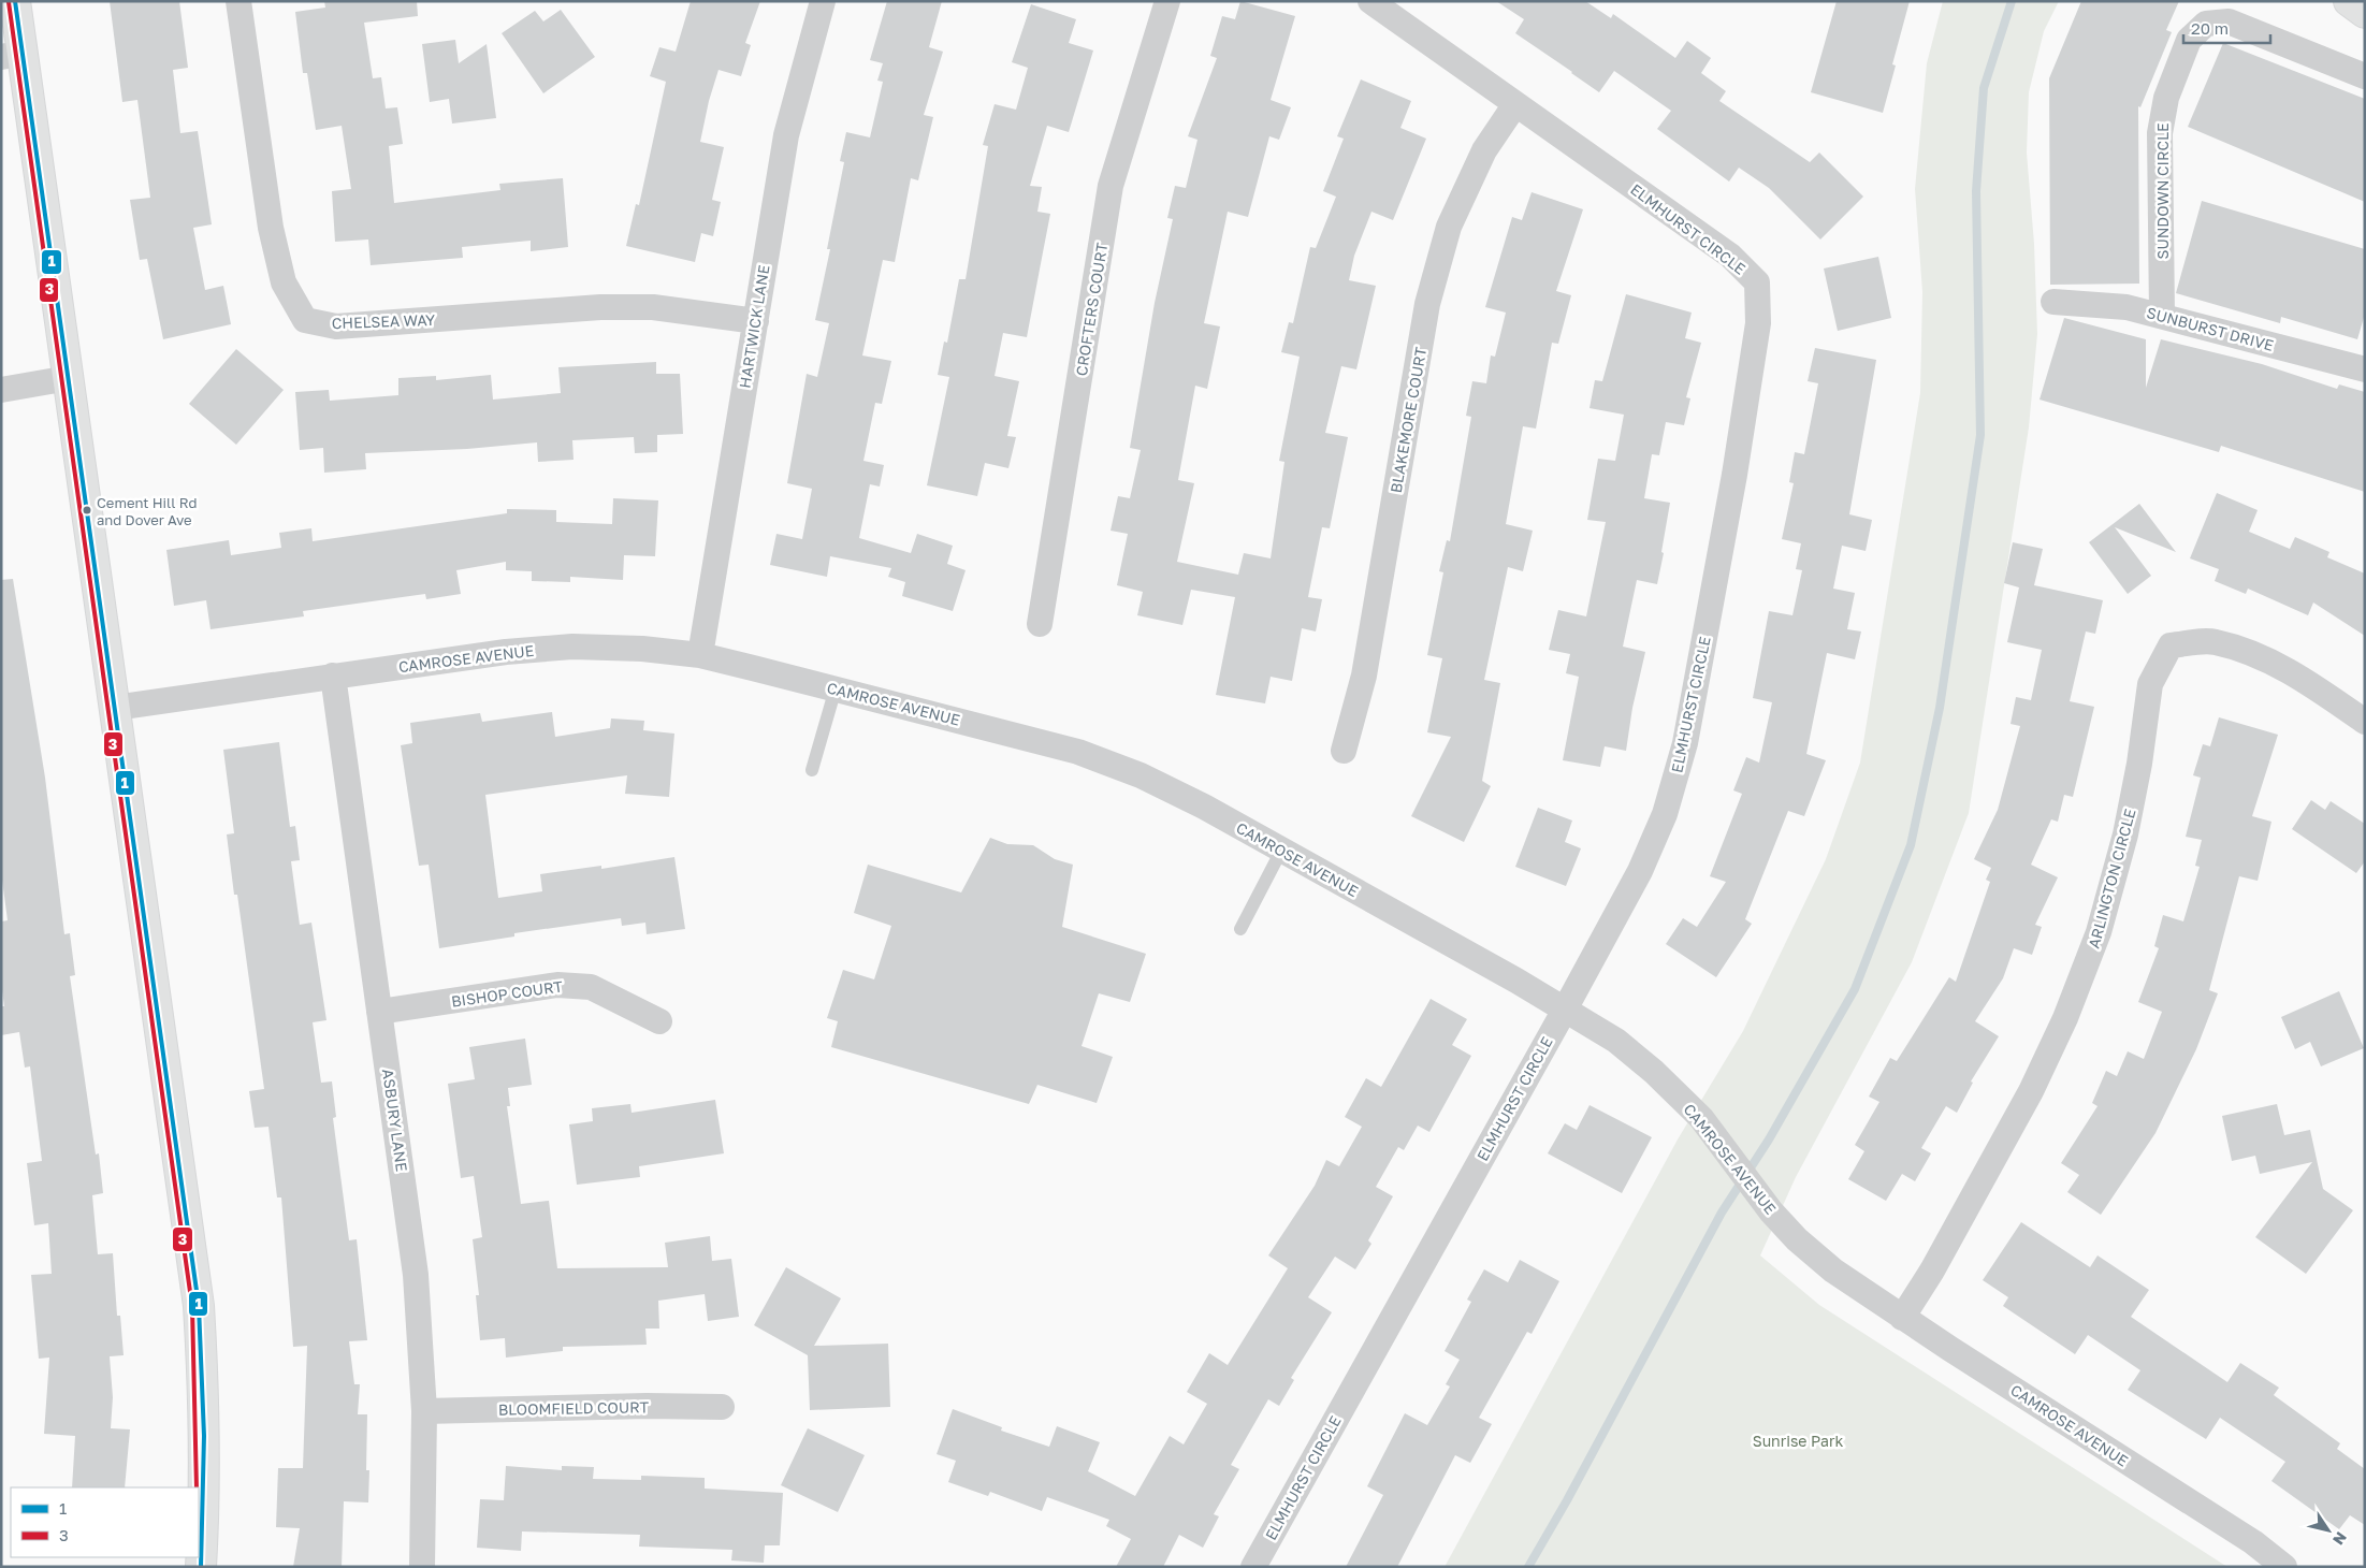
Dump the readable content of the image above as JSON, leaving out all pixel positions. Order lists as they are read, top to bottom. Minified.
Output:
{"streets":{"street":["SUNDOWN CIRCLE","ELMHURST CIRCLE","CROFTERS COURT","CHELSEA WAY","HARTWICK LANE","SUNBURST DRIVE","BLAKEMORE COURT","CAMROSE AVENUE","ARLINGTON CIRCLE","BISHOP COURT","ASBURY LANE","BLOOMFIELD COURT"]},"crossings":[["SUNDOWN CIRCLE","SUNBURST DRIVE"],["ELMHURST CIRCLE","BLAKEMORE COURT"],["ELMHURST CIRCLE","CAMROSE AVENUE"],["CHELSEA WAY","HARTWICK LANE"],["HARTWICK LANE","CAMROSE AVENUE"],["CAMROSE AVENUE","ARLINGTON CIRCLE"],["CAMROSE AVENUE","ASBURY LANE"],["BISHOP COURT","ASBURY LANE"],["ASBURY LANE","BLOOMFIELD COURT"]],"parks":["Sunrise Park"],"places":["Cement Hill Rd and Dover Ave"],"lines":["transit line 1","transit line 3"],"legend":["1","3"],"scale_bar":"20 m","north":"bottom right"}
